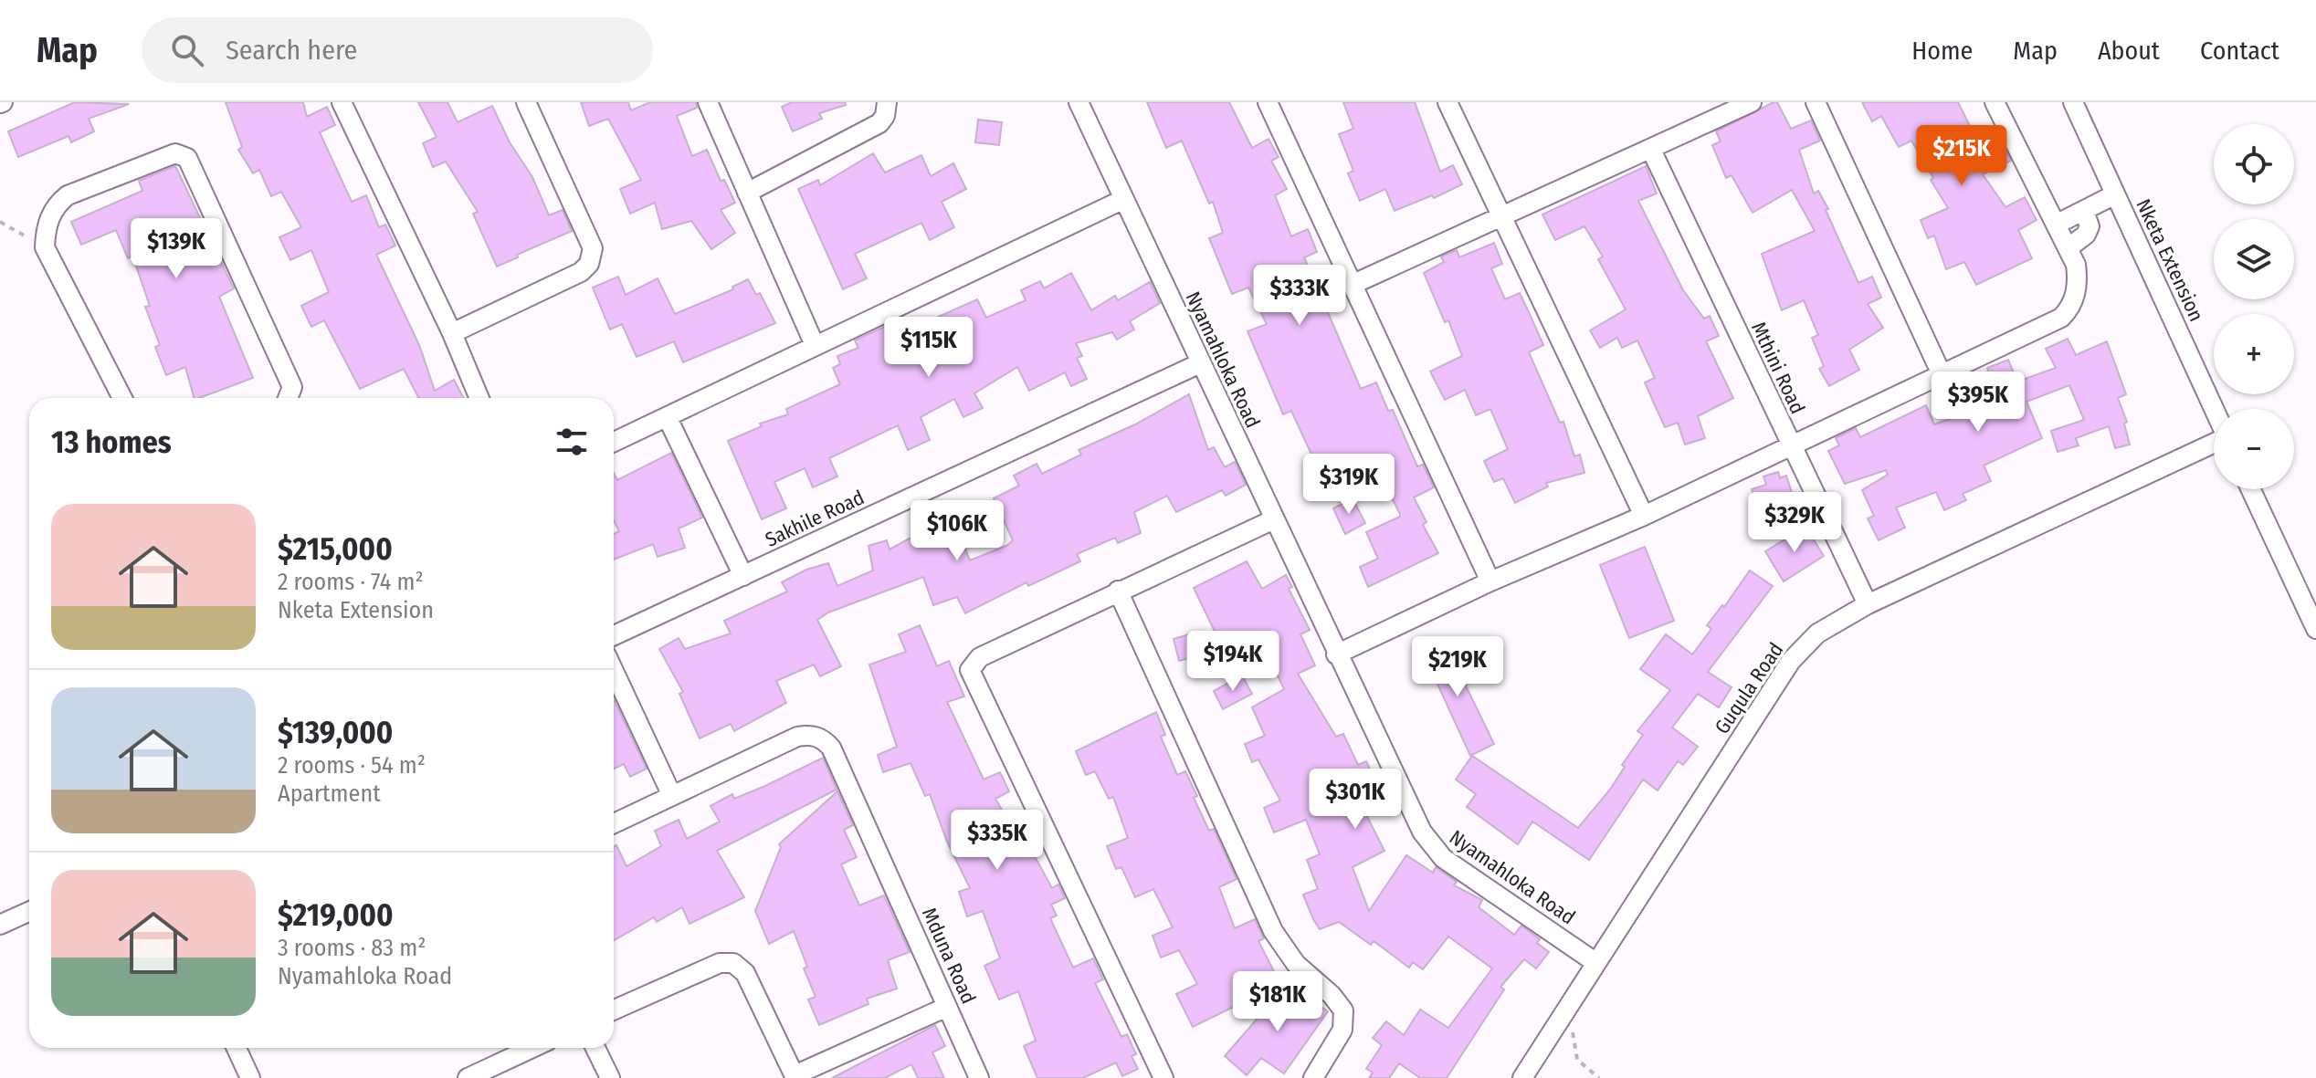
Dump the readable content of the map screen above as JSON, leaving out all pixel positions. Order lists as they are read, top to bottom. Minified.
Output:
{"streets":{"street":["Nketa Extension","Nyamahloka Road","Mthini Road","Sakhile Road","Guqula Road","Mduna Road"]},"crossings":[["Nyamahloka Road","Sakhile Road"],["Nyamahloka Road","Guqula Road"],["Mthini Road","Guqula Road"]],"page":{"header":"Map","search":"Search here","nav":["Home","Map","About","Contact"],"map_buttons":["+","−"],"price":["$215K","$139K","$333K","$115K","$395K","$319K","$329K","$106K","$194K","$219K","$301K","$335K","$181K"],"heading":"13 homes","list":[{"name":"$215,000","note":"2 rooms · 74 m² · Nketa Extension"},{"name":"$139,000","note":"2 rooms · 54 m² · Apartment"},{"name":"$219,000","note":"3 rooms · 83 m² · Nyamahloka Road"}]}}
